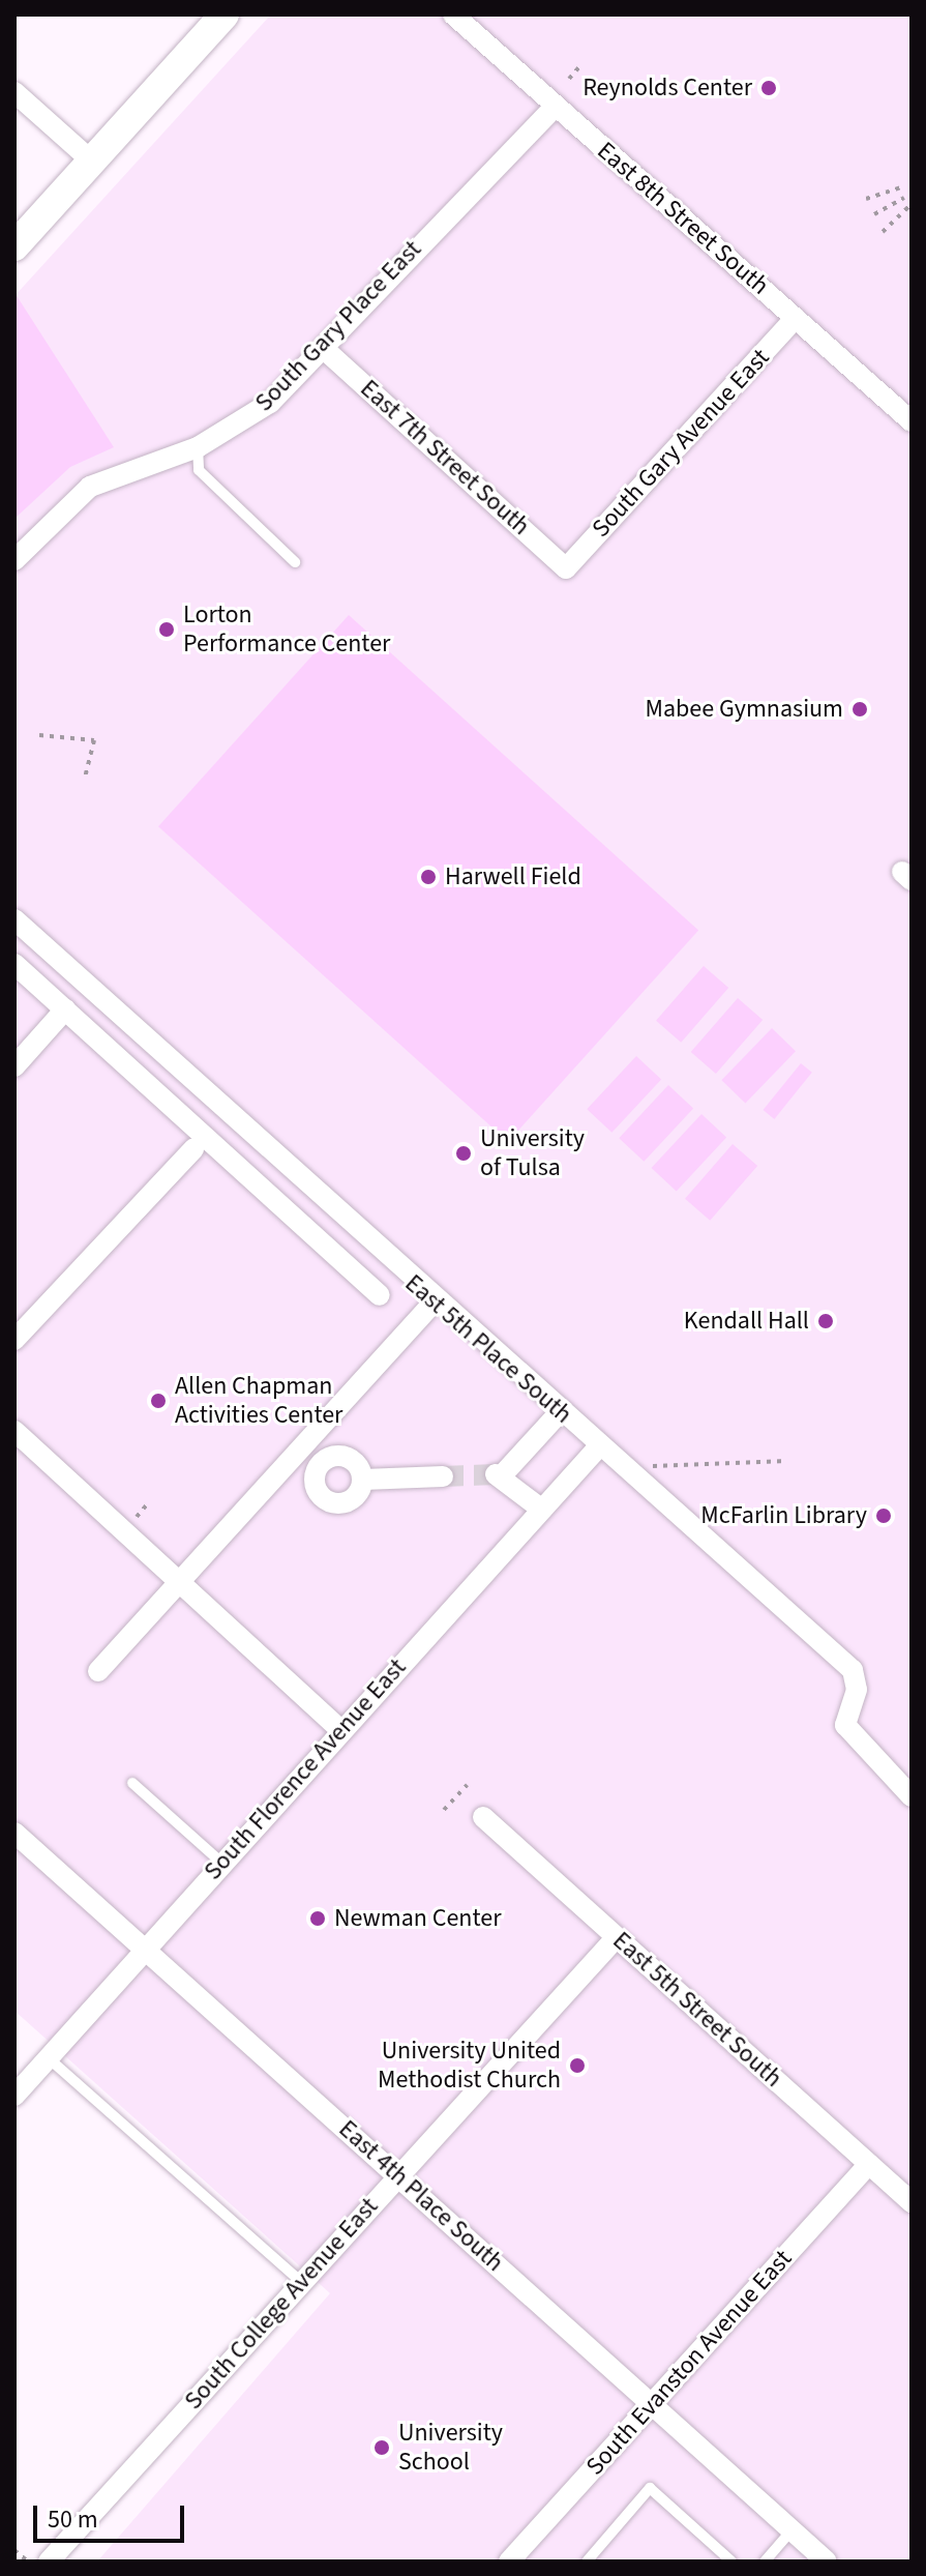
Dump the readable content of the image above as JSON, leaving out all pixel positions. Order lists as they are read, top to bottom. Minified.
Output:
{"streets":{"street":["East 8th Street South","South Gary Place East","South Gary Avenue East","East 7th Street South","East 5th Place South","South Florence Avenue East","East 5th Street South","East 4th Place South","South College Avenue East","South Evanston Avenue East"]},"crossings":[["East 8th Street South","South Gary Place East"],["East 8th Street South","South Gary Avenue East"],["South Gary Place East","East 7th Street South"],["South Gary Avenue East","East 7th Street South"],["East 5th Place South","South Florence Avenue East"],["South Florence Avenue East","East 4th Place South"],["East 5th Street South","South College Avenue East"],["East 5th Street South","South Evanston Avenue East"],["East 4th Place South","South College Avenue East"],["East 4th Place South","South Evanston Avenue East"]],"places":["Reynolds Center","Lorton Performance Center","Mabee Gymnasium","Harwell Field","University of Tulsa","Kendall Hall","Allen Chapman Activities Center","McFarlin Library","Newman Center","University United Methodist Church","University School"],"scale_bar":"50 m"}
